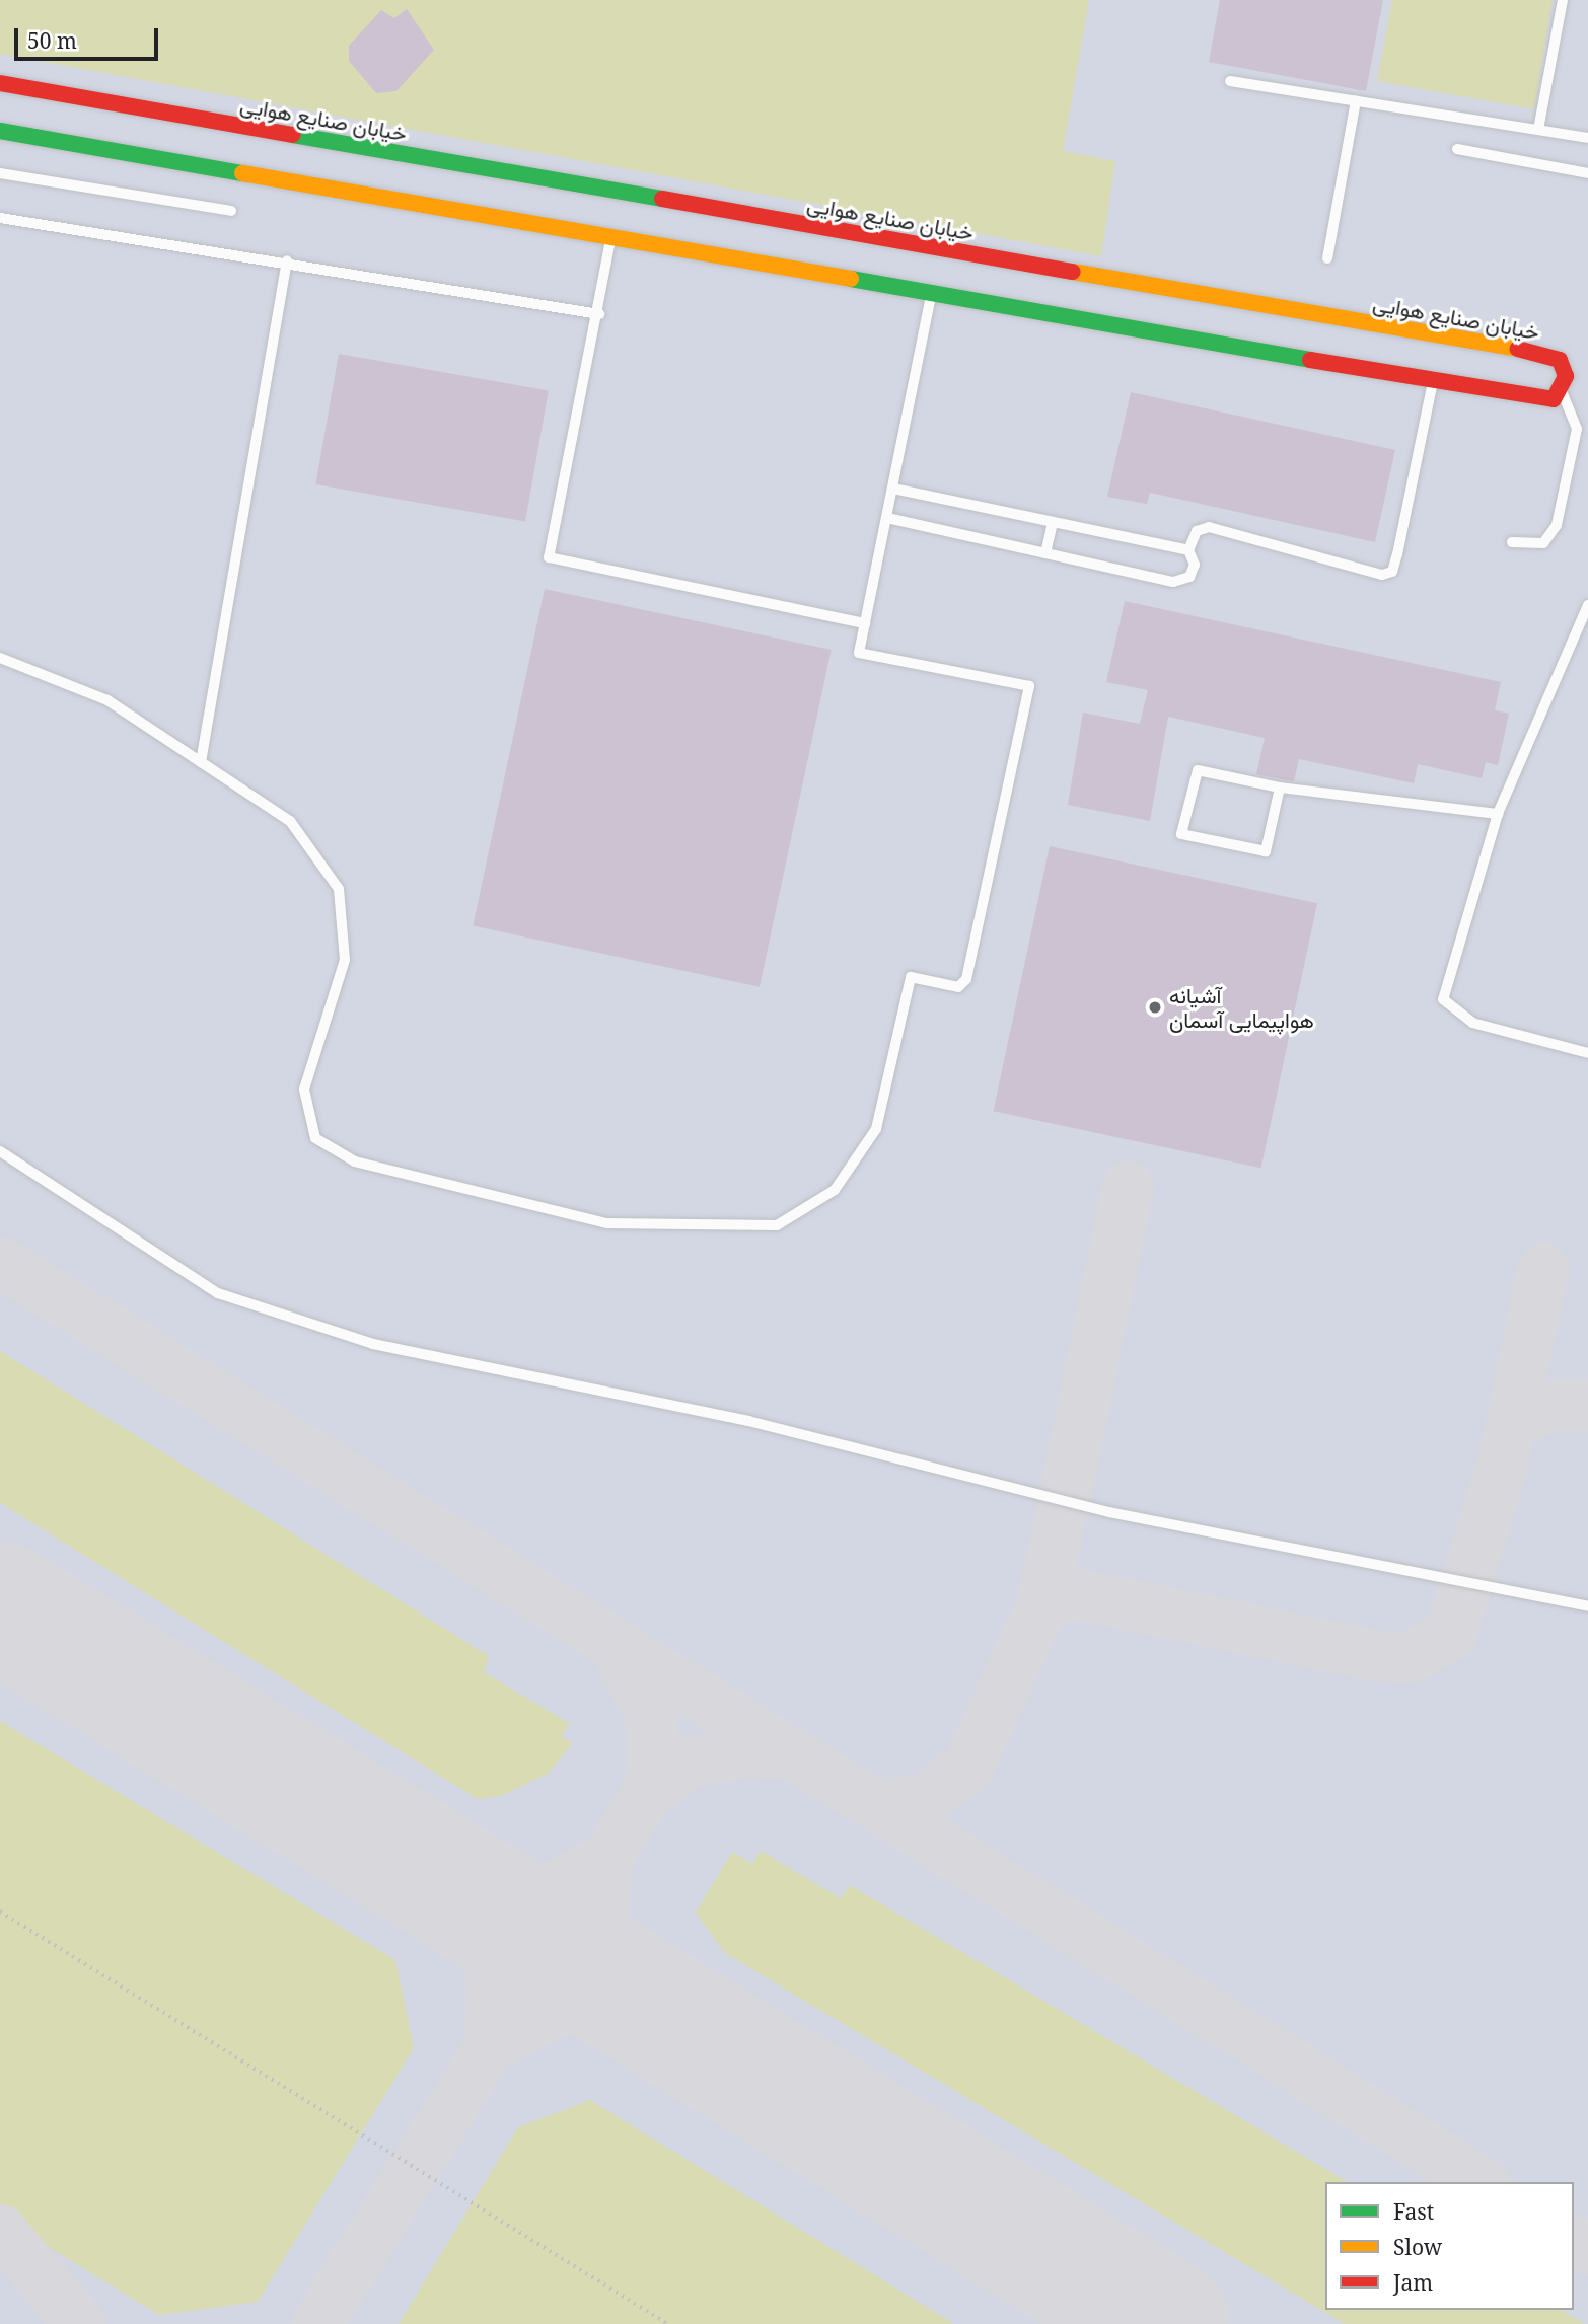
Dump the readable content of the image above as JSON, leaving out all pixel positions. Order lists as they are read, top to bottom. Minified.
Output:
{"streets":{"street":["خیابان صنایع هوایی"]},"places":["آشیانه هواپیمایی آسمان"],"legend":["Fast","Slow","Jam"],"scale_bar":"50 m"}
